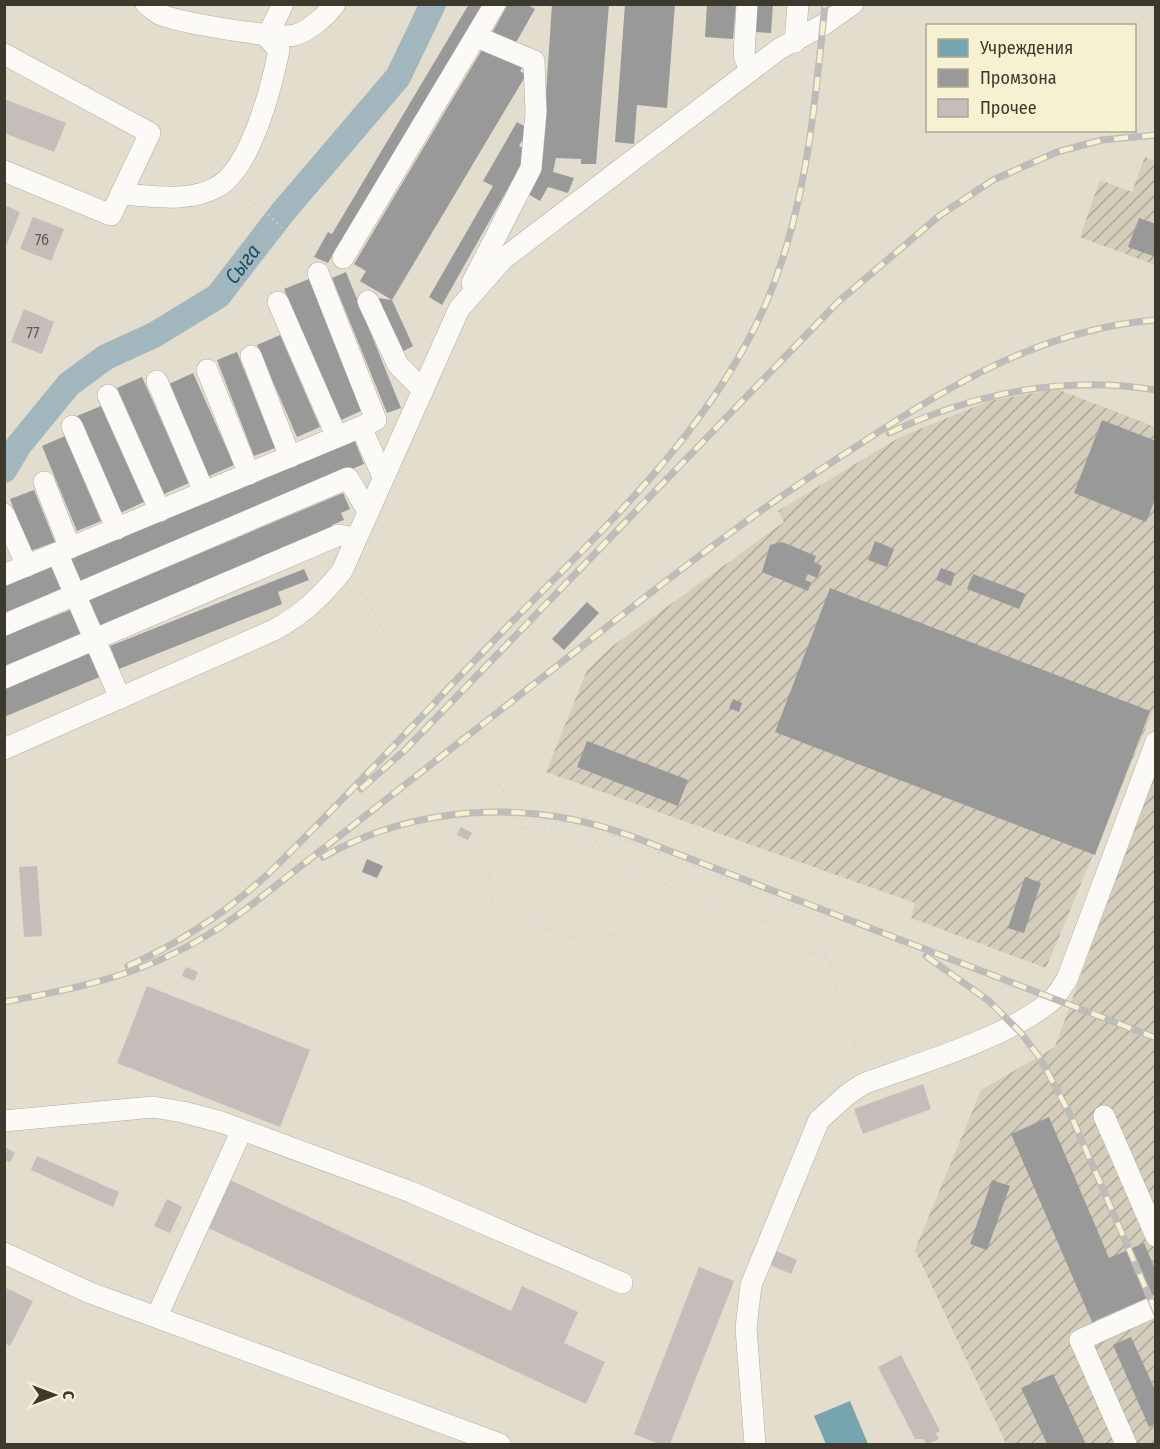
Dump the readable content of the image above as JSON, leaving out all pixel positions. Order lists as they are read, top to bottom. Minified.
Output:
{"water":["Сыга"],"house_numbers":["76","77"],"legend":["Учреждения","Промзона","Прочее"],"north":"right"}
